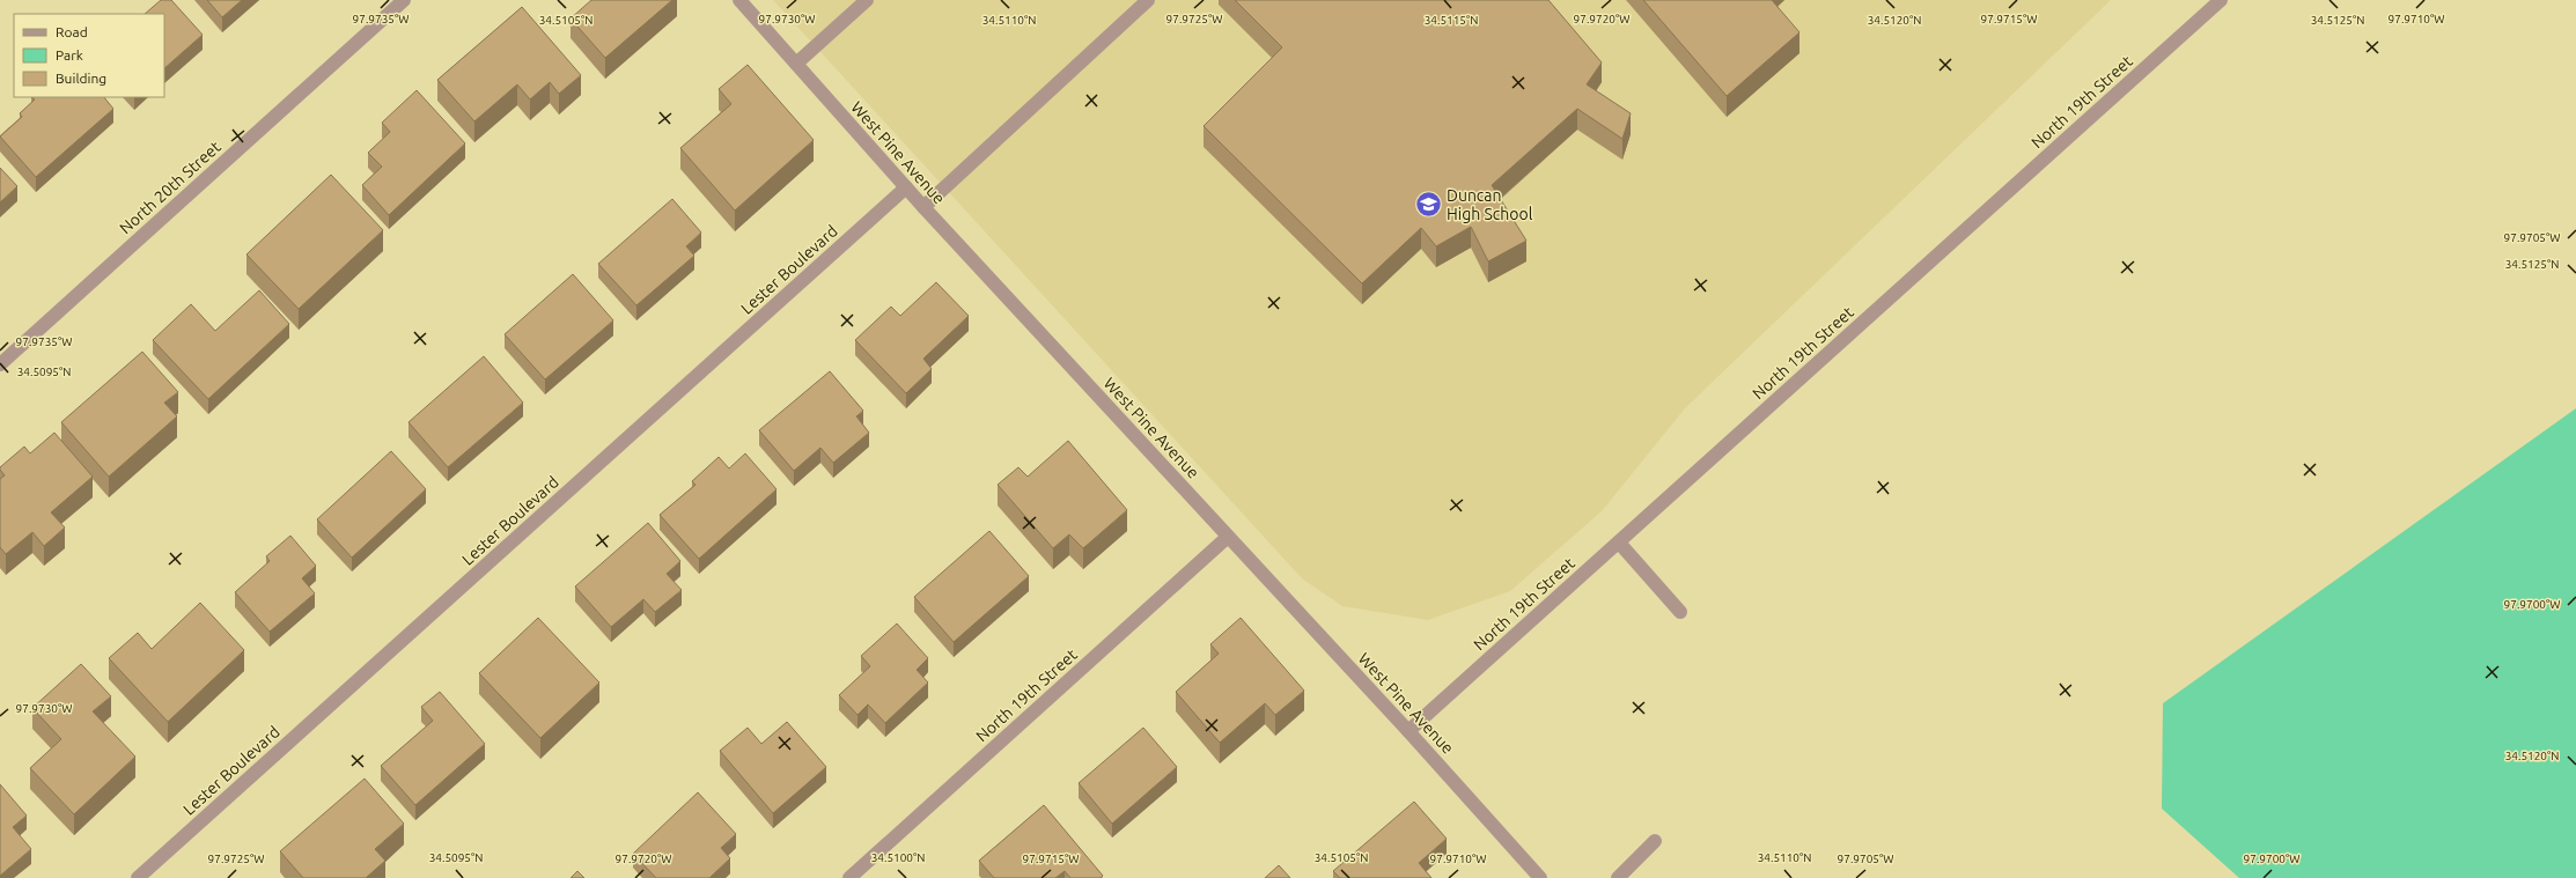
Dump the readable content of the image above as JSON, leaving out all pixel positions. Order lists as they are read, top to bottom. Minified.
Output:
{"streets":{"street":["North 19th Street","West Pine Avenue","North 20th Street","Lester Boulevard"]},"crossings":[["North 19th Street","West Pine Avenue"],["West Pine Avenue","Lester Boulevard"]],"places":{"school or university":["Duncan High School"]},"legend":["Road","Park","Building"],"coordinates":["97.9730°W","97.9735°W","97.9725°W","97.9720°W","97.9715°W","97.9710°W","34.5105°N","34.5110°N","34.5115°N","34.5120°N","34.5125°N","97.9705°W","34.5095°N","97.9700°W","34.5100°N"]}
